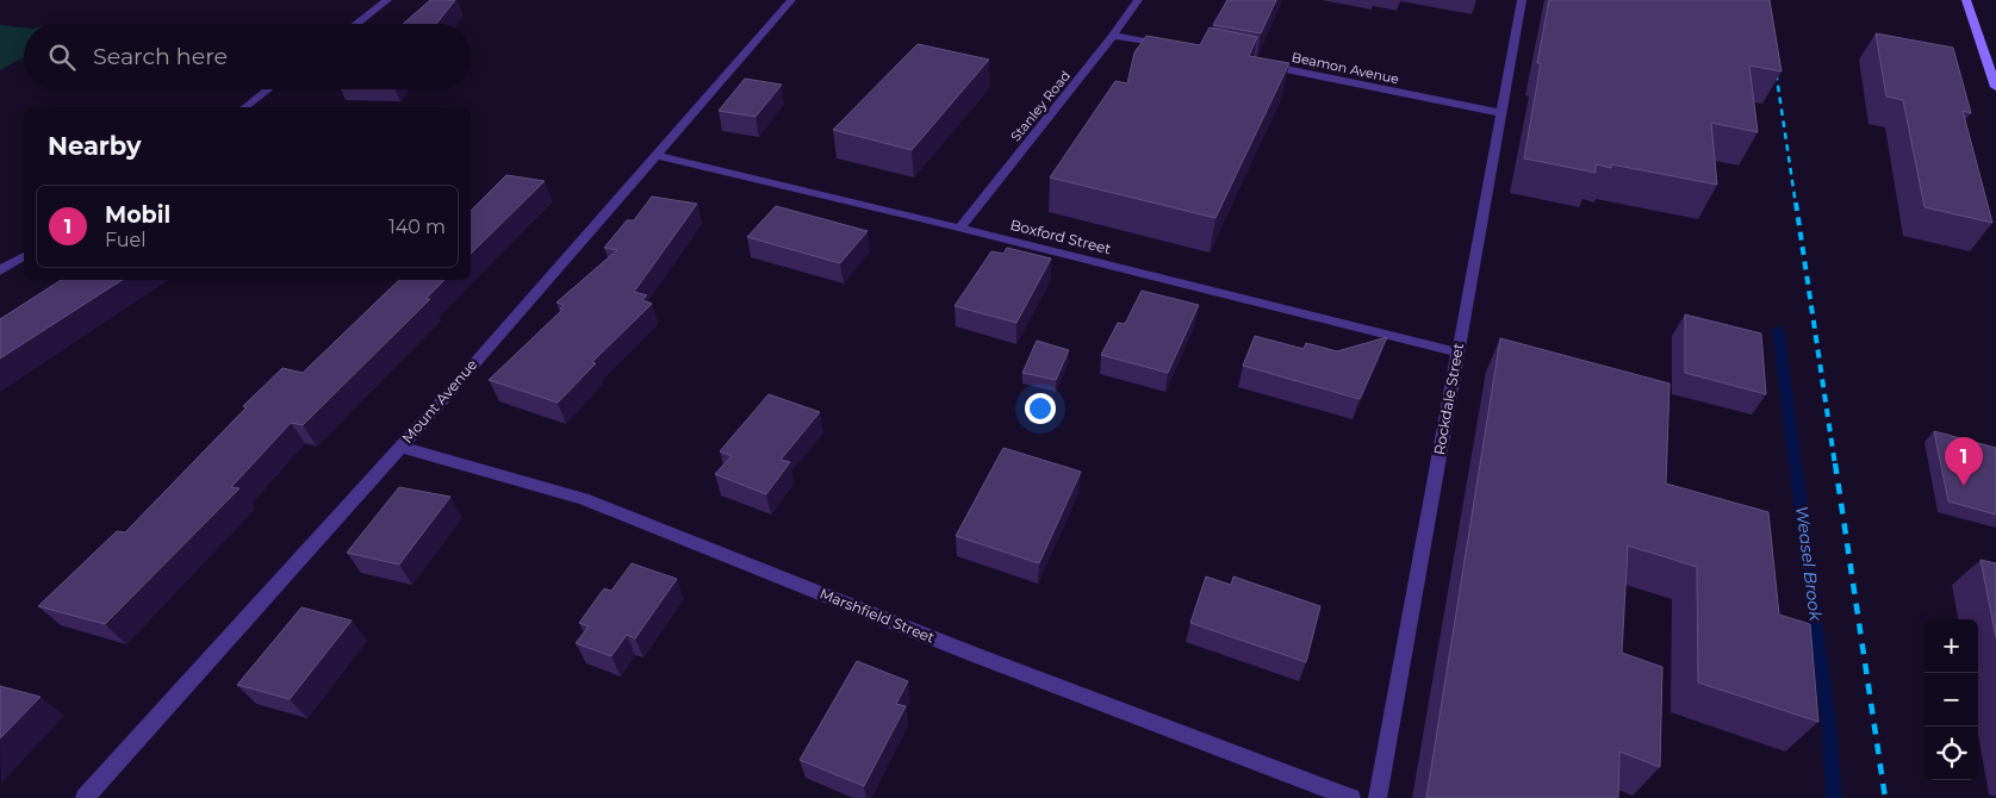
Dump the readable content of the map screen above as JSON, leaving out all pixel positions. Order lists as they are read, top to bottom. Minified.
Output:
{"streets":{"street":["Beamon Avenue","Stanley Road","Boxford Street","Rockdale Street","Mount Avenue","Marshfield Street"]},"crossings":[["Beamon Avenue","Rockdale Street"],["Stanley Road","Boxford Street"],["Boxford Street","Rockdale Street"],["Boxford Street","Mount Avenue"],["Mount Avenue","Marshfield Street"]],"water":["Weasel Brook"],"page":{"search":"Search here","heading":"Nearby","list":[{"mark":"1","name":"Mobil","note":"Fuel","value":"140 m"}],"pins":"1","map_buttons":["+","−"]}}
